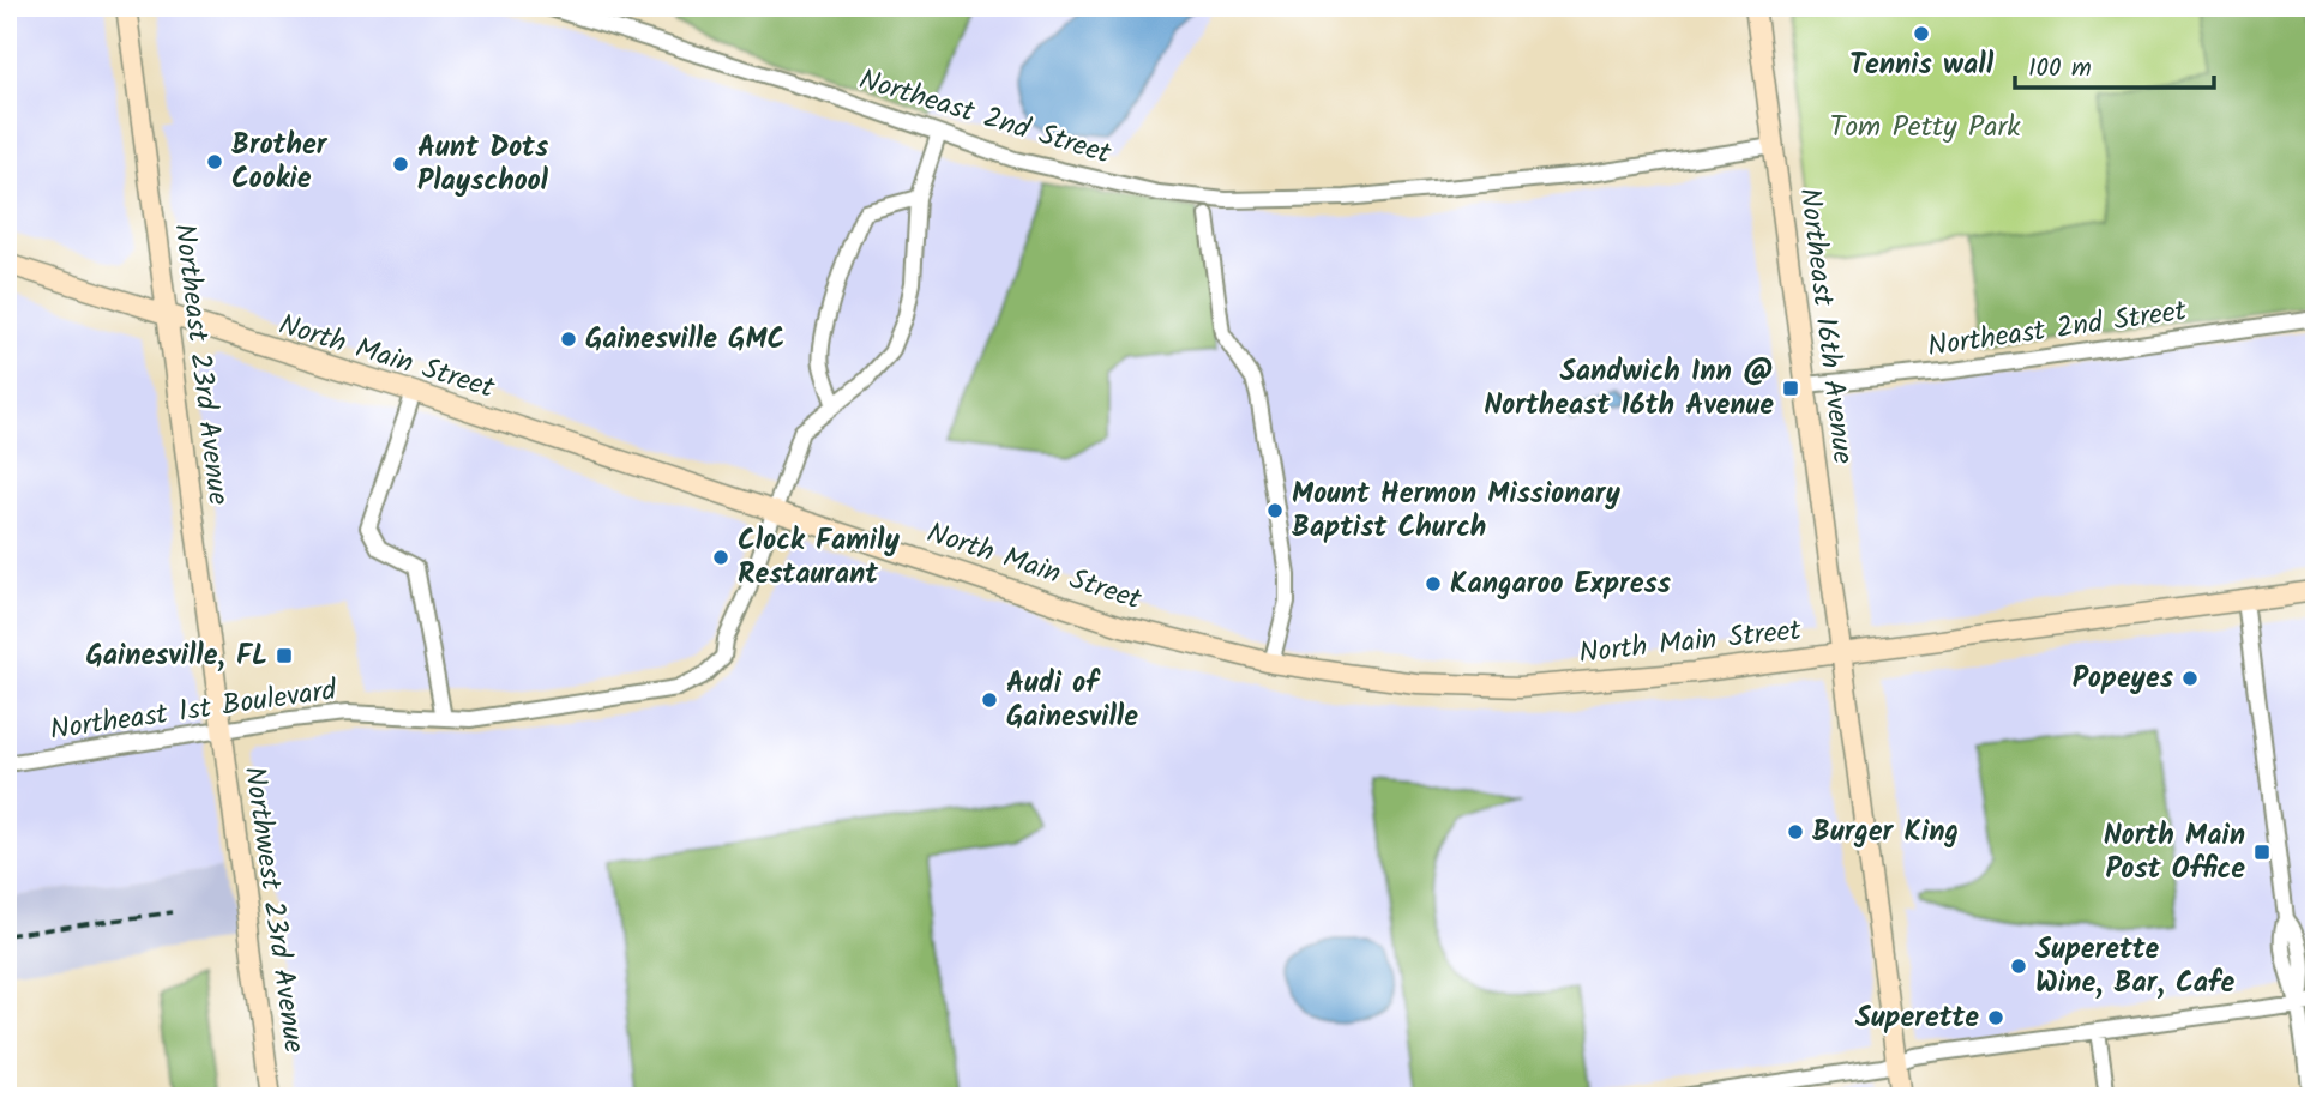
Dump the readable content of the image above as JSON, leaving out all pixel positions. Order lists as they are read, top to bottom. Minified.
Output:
{"streets":{"main road":["Northeast 16th Avenue","North Main Street","Northeast 23rd Avenue","Northwest 23rd Avenue"],"street":["Northeast 2nd Street","Northeast 1st Boulevard"]},"crossings":[["Northeast 2nd Street","Northeast 16th Avenue"],["Northeast 2nd Street","Northeast 1st Boulevard"],["Northeast 16th Avenue","North Main Street"],["North Main Street","Northeast 23rd Avenue"],["North Main Street","Northeast 1st Boulevard"],["Northeast 23rd Avenue","Northeast 1st Boulevard"],["Northeast 23rd Avenue","Northwest 23rd Avenue"],["Northeast 1st Boulevard","Northwest 23rd Avenue"]],"parks":["Tom Petty Park"],"places":{"other":["Tennis wall","Brother Cookie","Aunt Dots Playschool","Gainesville GMC","Mount Hermon Missionary Baptist Church","Clock Family Restaurant","Kangaroo Express","Popeyes","Audi of Gainesville","Burger King","Superette Wine, Bar, Cafe","Superette"],"transit":["Sandwich Inn @ Northeast 16th Avenue","Gainesville, FL","North Main Post Office"]},"scale_bar":"100 m"}
